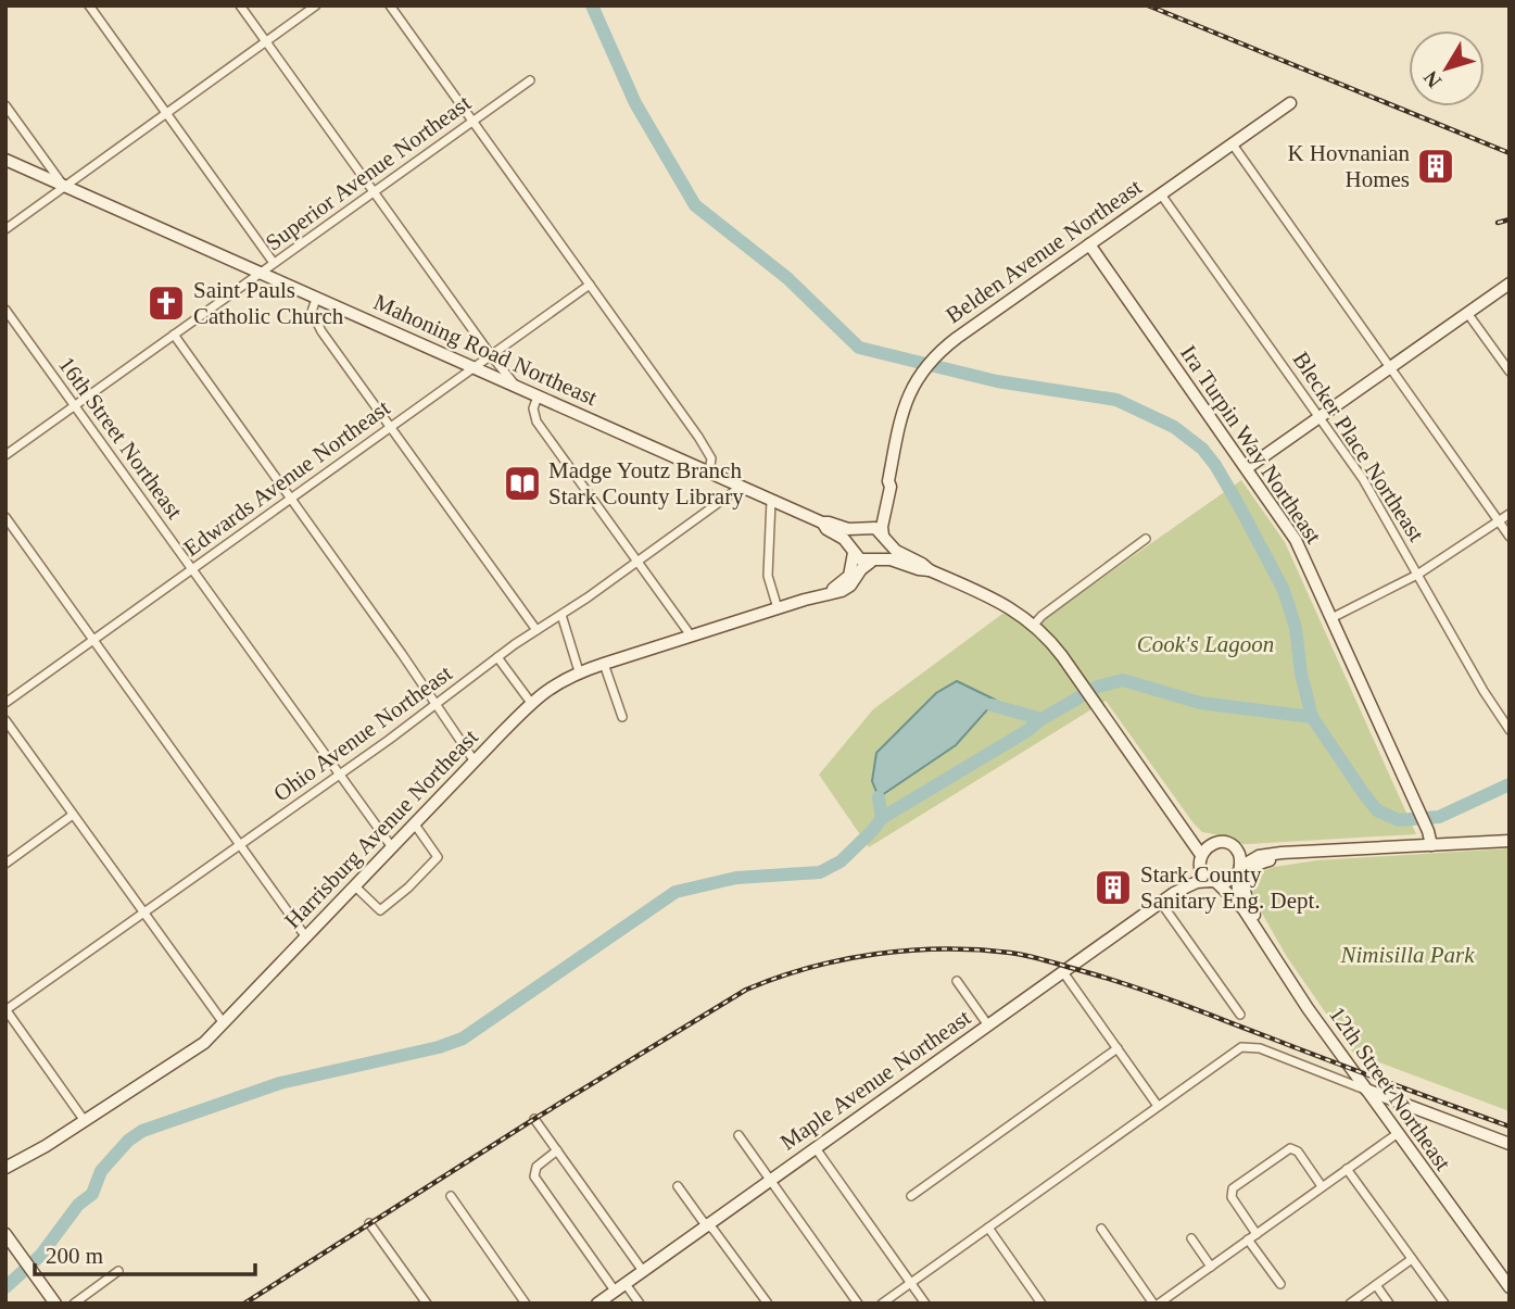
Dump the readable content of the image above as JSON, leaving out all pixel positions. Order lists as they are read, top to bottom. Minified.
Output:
{"streets":{"street":["Superior Avenue Northeast","Belden Avenue Northeast","Mahoning Road Northeast","16th Street Northeast","Ira Turpin Way Northeast","Blecker Place Northeast","Edwards Avenue Northeast","Ohio Avenue Northeast","Harrisburg Avenue Northeast","Maple Avenue Northeast","12th Street Northeast"]},"crossings":[["Superior Avenue Northeast","Mahoning Road Northeast"],["Superior Avenue Northeast","16th Street Northeast"],["Belden Avenue Northeast","Mahoning Road Northeast"],["Belden Avenue Northeast","Ira Turpin Way Northeast"],["Belden Avenue Northeast","Blecker Place Northeast"],["Belden Avenue Northeast","Harrisburg Avenue Northeast"],["Mahoning Road Northeast","Edwards Avenue Northeast"],["Mahoning Road Northeast","Ohio Avenue Northeast"],["Mahoning Road Northeast","Harrisburg Avenue Northeast"],["16th Street Northeast","Edwards Avenue Northeast"],["16th Street Northeast","Ohio Avenue Northeast"],["16th Street Northeast","Harrisburg Avenue Northeast"],["Maple Avenue Northeast","12th Street Northeast"]],"parks":["Cook's Lagoon","Nimisilla Park"],"places":{"building":["K Hovnanian Homes","Stark County Sanitary Eng. Dept."],"church":["Saint Pauls Catholic Church"],"library":["Madge Youtz Branch Stark County Library"]},"scale_bar":"200 m","north":"bottom left"}
